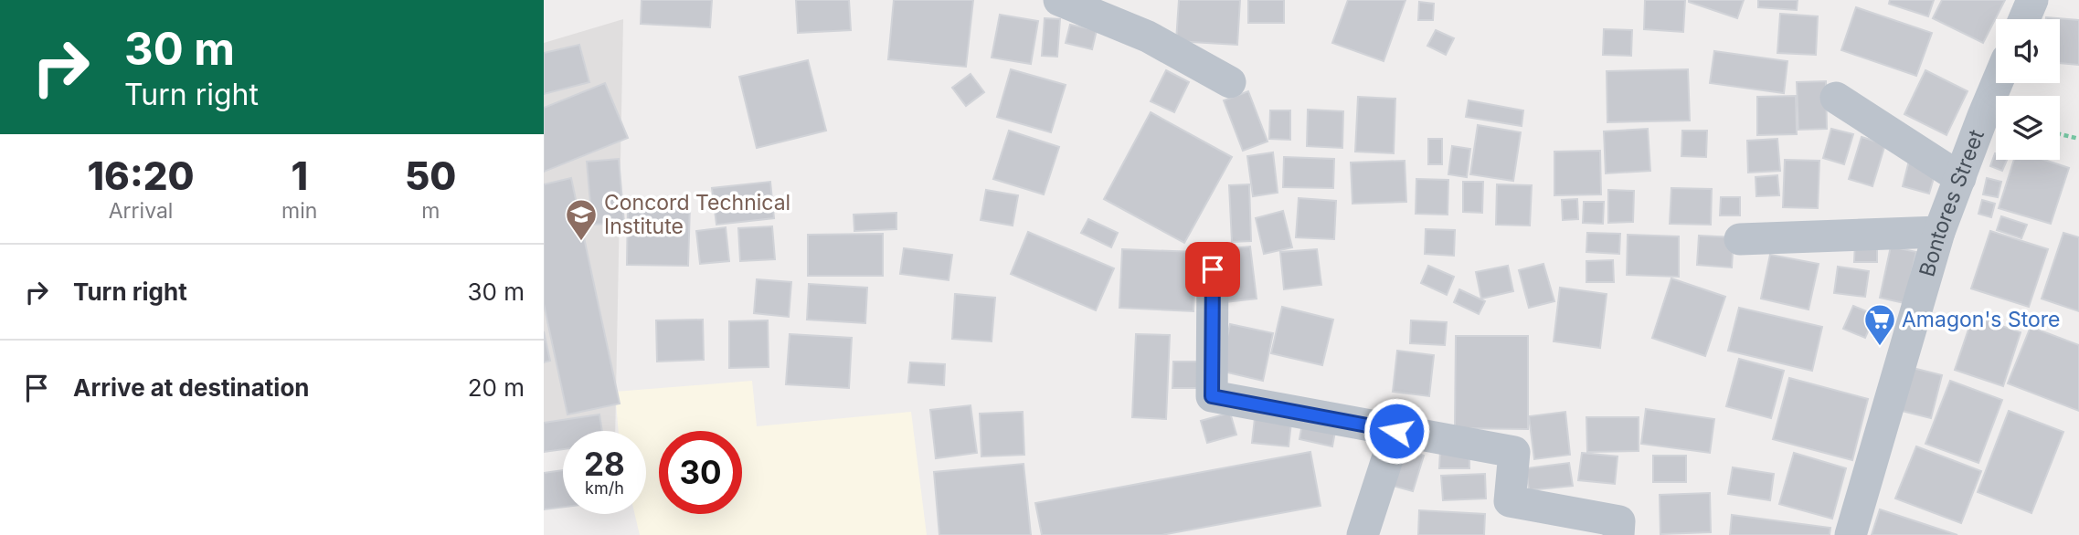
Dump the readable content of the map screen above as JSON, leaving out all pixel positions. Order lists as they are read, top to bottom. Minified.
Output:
{"streets":{"street":["Bontores Street"]},"places":{"school or university":["Concord Technical Institute"],"supermarket":["Amagon's Store"]},"page":{"turn":["30 m","Turn right"],"eta":["16:20","Arrival","1","min","50","m"],"list":[{"name":"Turn right","value":"30 m"},{"name":"Arrive at destination","value":"20 m"}],"speed":"28 km/h","limit":"30"}}
